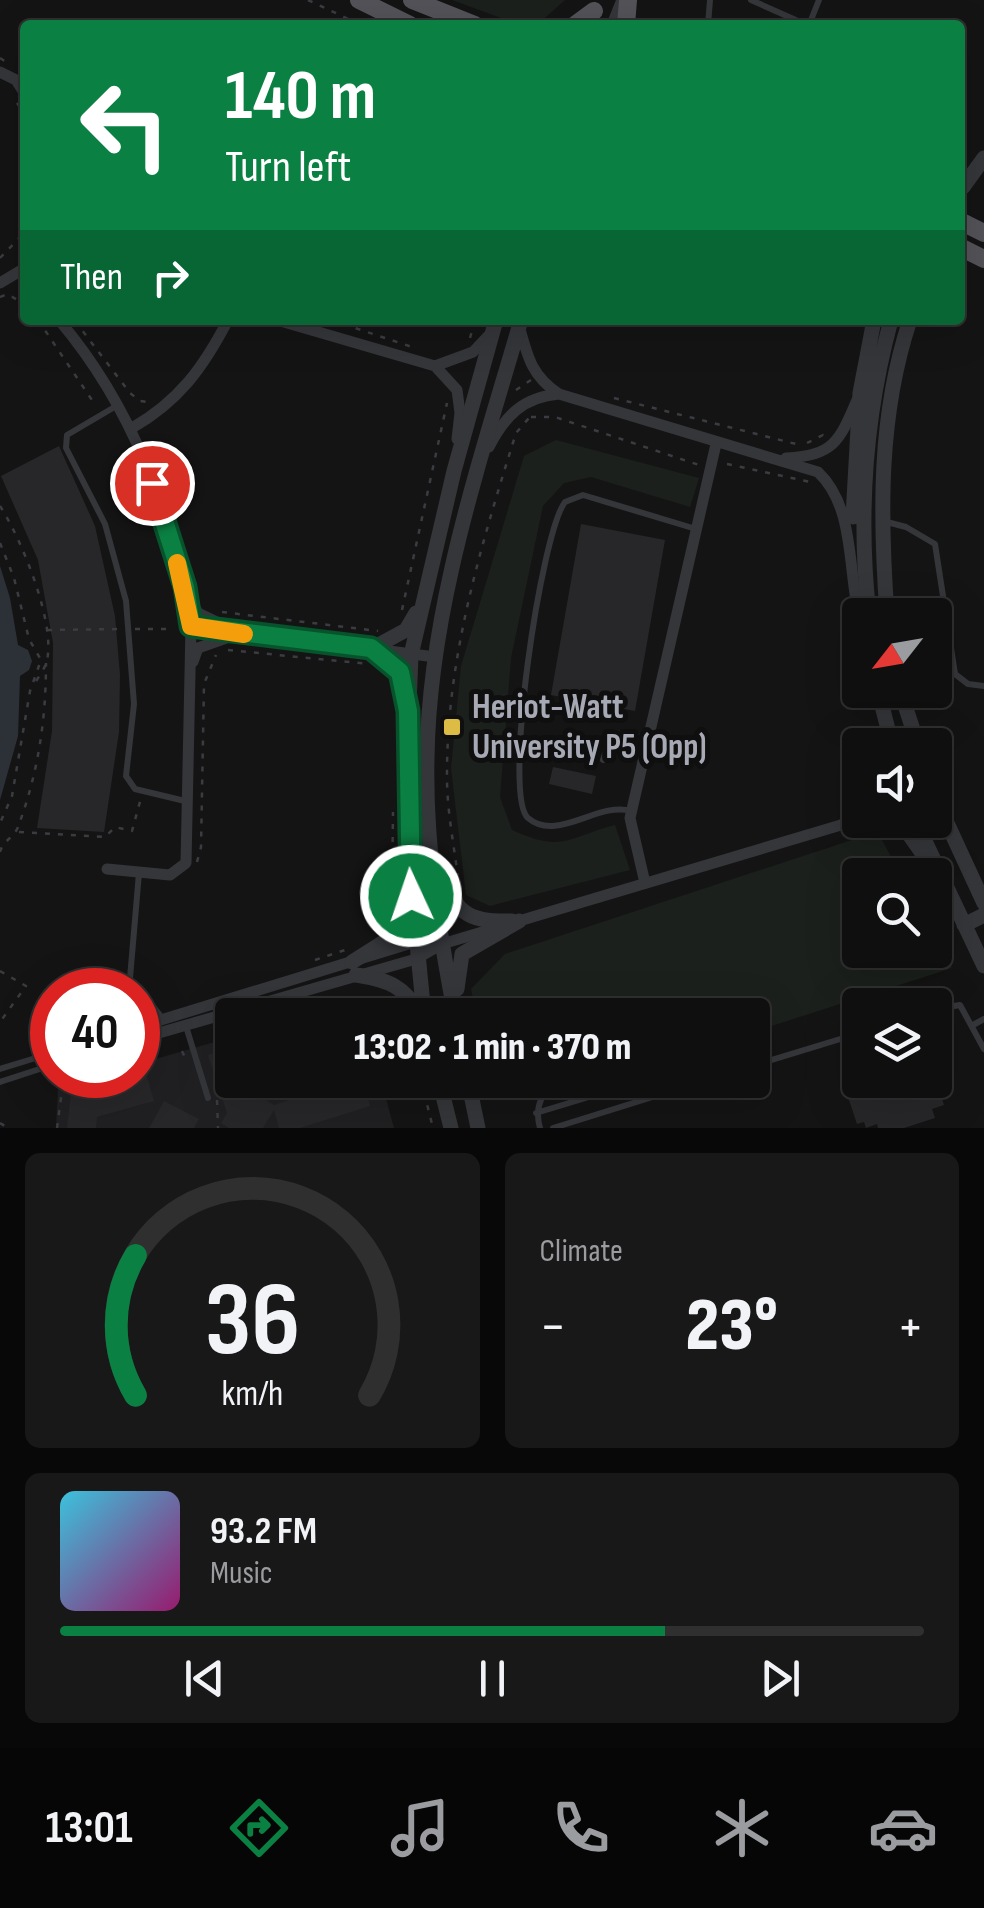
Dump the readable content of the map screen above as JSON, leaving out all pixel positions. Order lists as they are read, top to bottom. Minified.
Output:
{"places":{"transit":["Heriot-Watt University P5 (Opp)"]},"north":"bottom left","page":{"turn":["140 m","Turn left"],"then":"Then","limit":"40","trip":"13:02 · 1 min · 370 m","tile":"Climate","heat":["−","23°","+"],"song":["93.2 FM","Music"],"tabs":"13:01","gauge":["36","km/h"]}}
